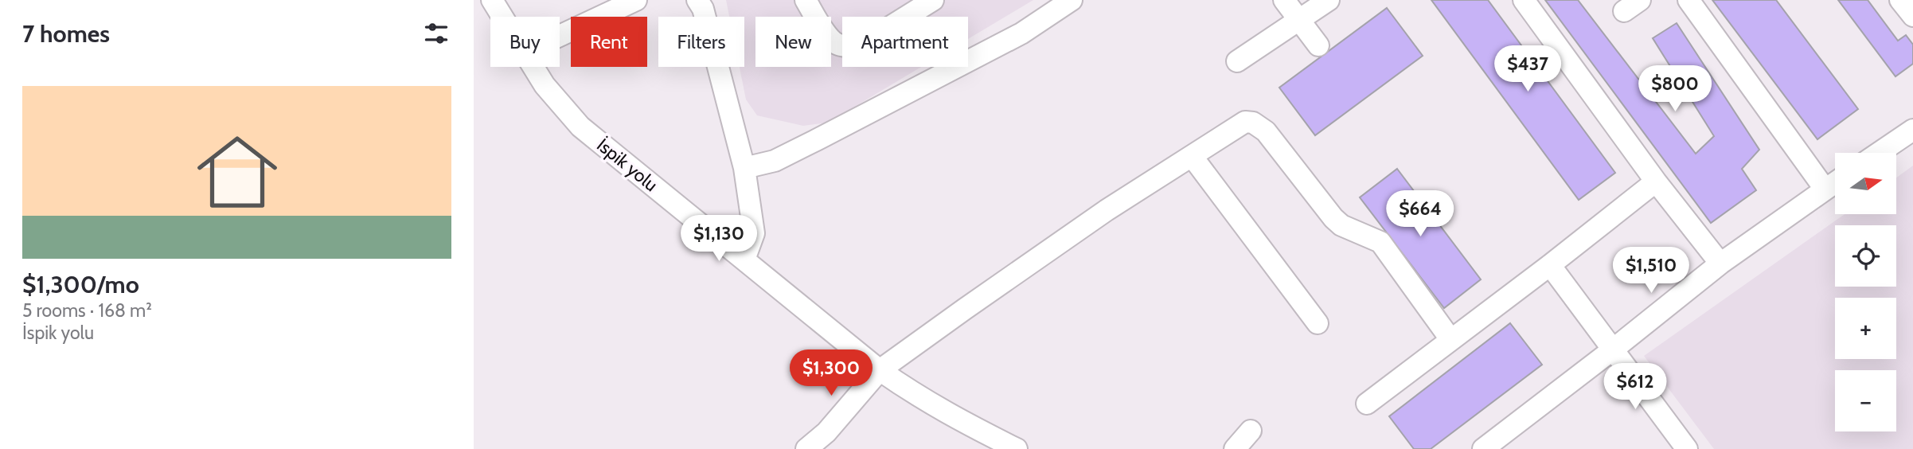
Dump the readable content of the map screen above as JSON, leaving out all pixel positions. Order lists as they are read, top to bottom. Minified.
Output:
{"streets":{"street":["İspik yolu"]},"north":"right","page":{"heading":"7 homes","chip":["Buy","Rent","Filters","New","Apartment"],"price":["$437","$800","$664","$1,130","$1,510","$1,300","$612"],"list":[{"name":"$1,300/mo","note":"5 rooms · 168 m² · İspik yolu"}],"map_buttons":["+","−"]}}
